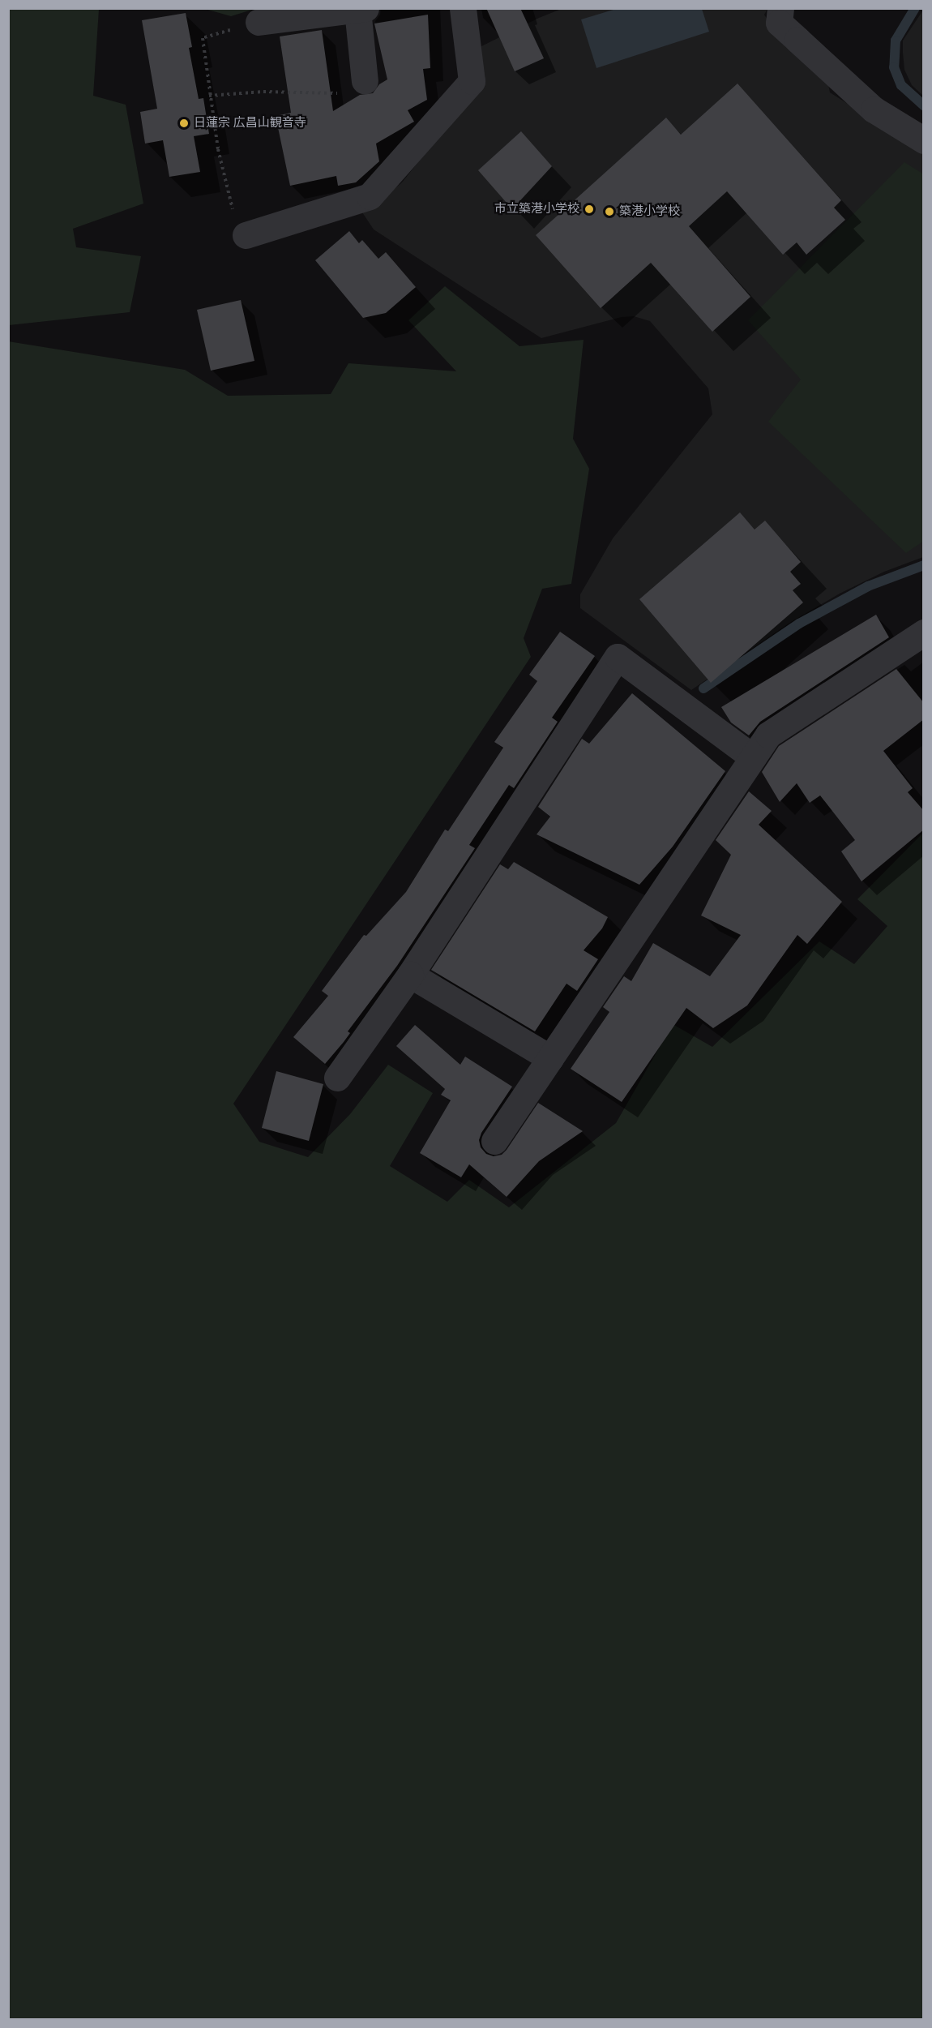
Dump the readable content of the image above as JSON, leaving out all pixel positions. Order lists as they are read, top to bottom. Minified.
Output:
{"places":["日蓮宗 広昌山観音寺","市立築港小学校","築港小学校"]}
